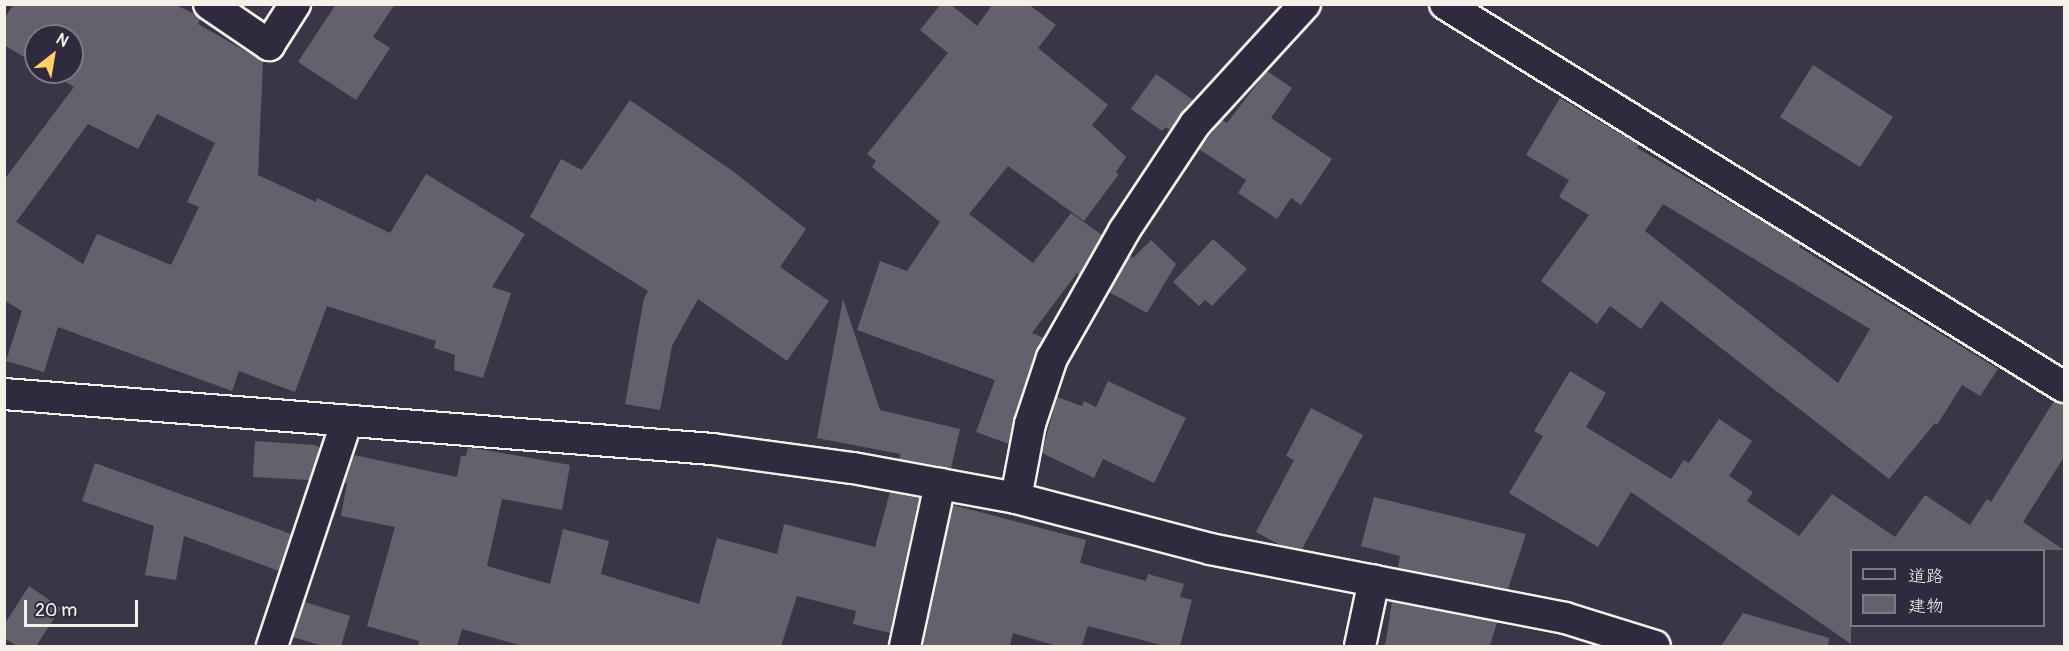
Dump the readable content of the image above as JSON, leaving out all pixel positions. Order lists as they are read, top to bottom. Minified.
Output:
{"legend":["道路","建物"],"scale_bar":"20 m","north":"top right"}
